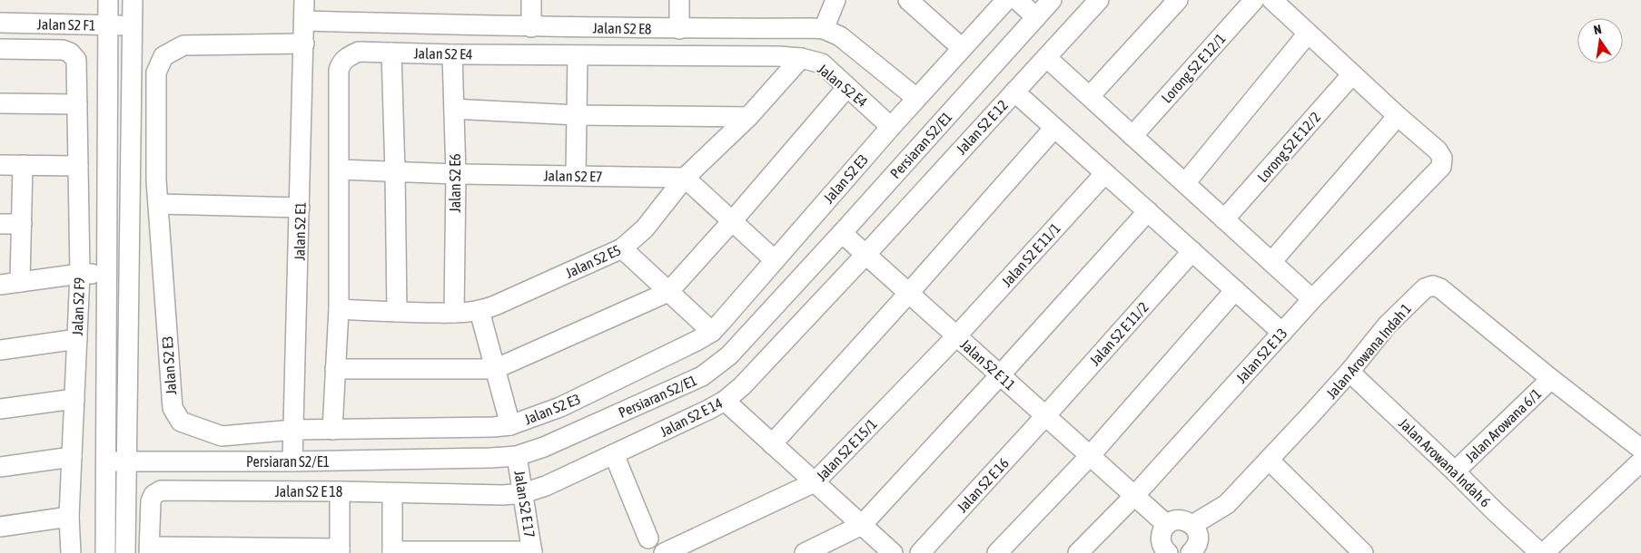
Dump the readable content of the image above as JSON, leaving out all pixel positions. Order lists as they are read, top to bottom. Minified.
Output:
{"streets":{"street":["Jalan S2 F1","Jalan S2 E8","Jalan S2 E4","Lorong S2 E 12/1","Jalan S2 E 12","Persiaran S2/E1","Lorong S2 E 12/2","Jalan S2 E7","Jalan S2 E3","Jalan S2 E6","Jalan S2 E1","Jalan S2 E 11/1","Jalan S2 E5","Jalan S2 F9","Jalan S2 E 11/2","Jalan Arowana Indah 1","Jalan S2 E 13","Jalan S2 E 11","Jalan S2 E 14","Jalan Arowana 6/1","Jalan S2 E 15/1","Jalan Arowana Indah 6","Jalan S2 E 16","Jalan S2 E 18","Jalan S2 E 17"]},"crossings":[["Jalan S2 E8","Jalan S2 E3"],["Jalan S2 E8","Jalan S2 E1"],["Jalan S2 E4","Jalan S2 E7"],["Jalan S2 E4","Jalan S2 E3"],["Jalan S2 E4","Jalan S2 E6"],["Jalan S2 E4","Jalan S2 E5"],["Jalan S2 E 12","Jalan S2 E 11"],["Jalan S2 E 12","Jalan S2 E 14"],["Persiaran S2/E1","Jalan S2 E1"],["Persiaran S2/E1","Jalan S2 E 11"],["Persiaran S2/E1","Jalan S2 E 17"],["Jalan S2 E7","Jalan S2 E6"],["Jalan S2 E7","Jalan S2 E5"],["Jalan S2 E3","Jalan S2 E1"],["Jalan S2 E6","Jalan S2 E5"],["Jalan S2 E 11/1","Jalan S2 E 11"],["Jalan S2 E 11/1","Jalan S2 E 15/1"],["Jalan S2 E 11/2","Jalan S2 E 11"],["Jalan S2 E 11/2","Jalan S2 E 16"],["Jalan Arowana Indah 1","Jalan Arowana 6/1"],["Jalan Arowana Indah 1","Jalan Arowana Indah 6"],["Jalan S2 E 13","Jalan S2 E 11"],["Jalan S2 E 11","Jalan S2 E 14"],["Jalan S2 E 11","Jalan S2 E 15/1"],["Jalan S2 E 11","Jalan S2 E 16"],["Jalan S2 E 14","Jalan S2 E 18"],["Jalan S2 E 14","Jalan S2 E 17"],["Jalan Arowana 6/1","Jalan Arowana Indah 6"],["Jalan S2 E 18","Jalan S2 E 17"]],"north":"top"}
